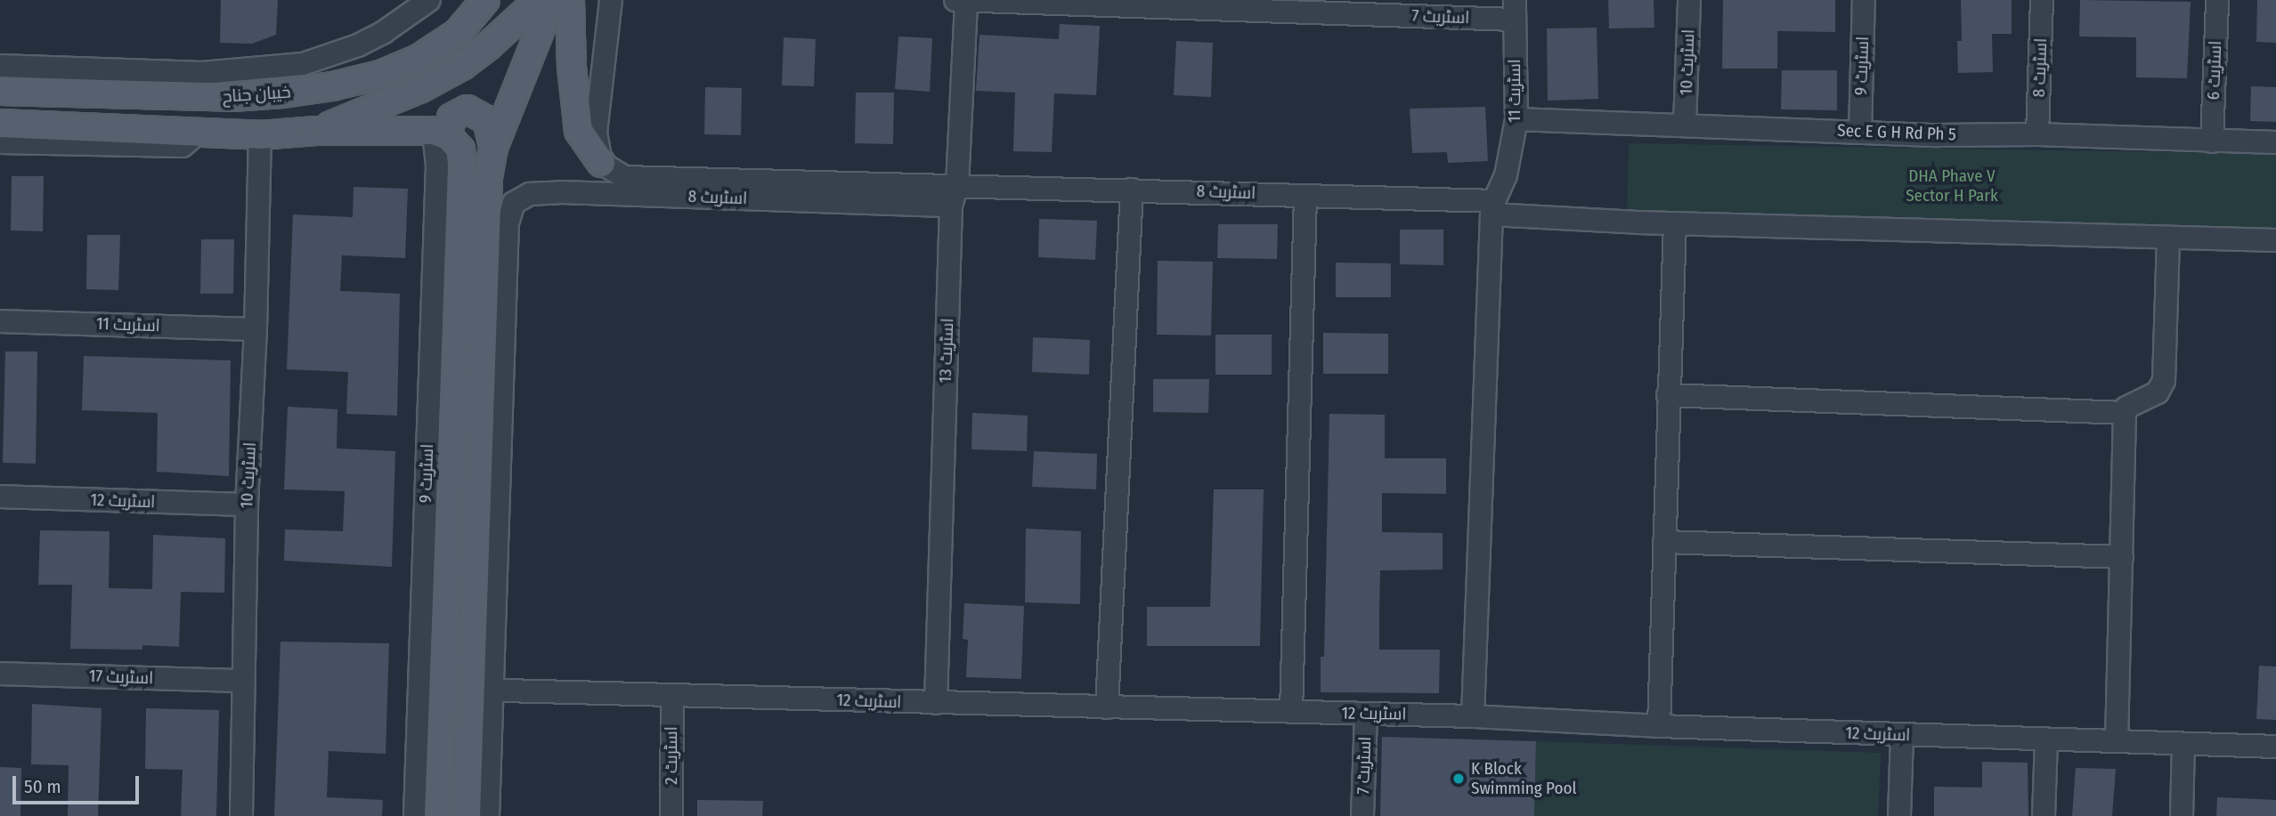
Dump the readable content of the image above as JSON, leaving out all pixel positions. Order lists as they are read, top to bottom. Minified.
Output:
{"streets":{"main road":["خیبان جناح"],"street":["اسٹریٹ 7","اسٹریٹ 10","اسٹریٹ 9","اسٹریٹ 8","اسٹریٹ 6","اسٹریٹ 11","Sec E G H Rd Ph 5","اسٹریٹ 13","اسٹریٹ 12","اسٹریٹ 17","اسٹریٹ 2"]},"crossings":[["اسٹریٹ 7","اسٹریٹ 11"],["اسٹریٹ 7","اسٹریٹ 13"],["اسٹریٹ 7","اسٹریٹ 12"],["اسٹریٹ 10","اسٹریٹ 11"],["اسٹریٹ 10","Sec E G H Rd Ph 5"],["اسٹریٹ 10","اسٹریٹ 12"],["اسٹریٹ 10","اسٹریٹ 17"],["اسٹریٹ 9","Sec E G H Rd Ph 5"],["اسٹریٹ 8","اسٹریٹ 11"],["اسٹریٹ 8","Sec E G H Rd Ph 5"],["اسٹریٹ 8","اسٹریٹ 13"],["اسٹریٹ 8","اسٹریٹ 12"],["اسٹریٹ 6","Sec E G H Rd Ph 5"],["اسٹریٹ 11","Sec E G H Rd Ph 5"],["اسٹریٹ 13","اسٹریٹ 12"],["اسٹریٹ 12","اسٹریٹ 2"]],"parks":["DHA Phave V Sector H Park"],"places":["K Block Swimming Pool"],"scale_bar":"50 m"}
